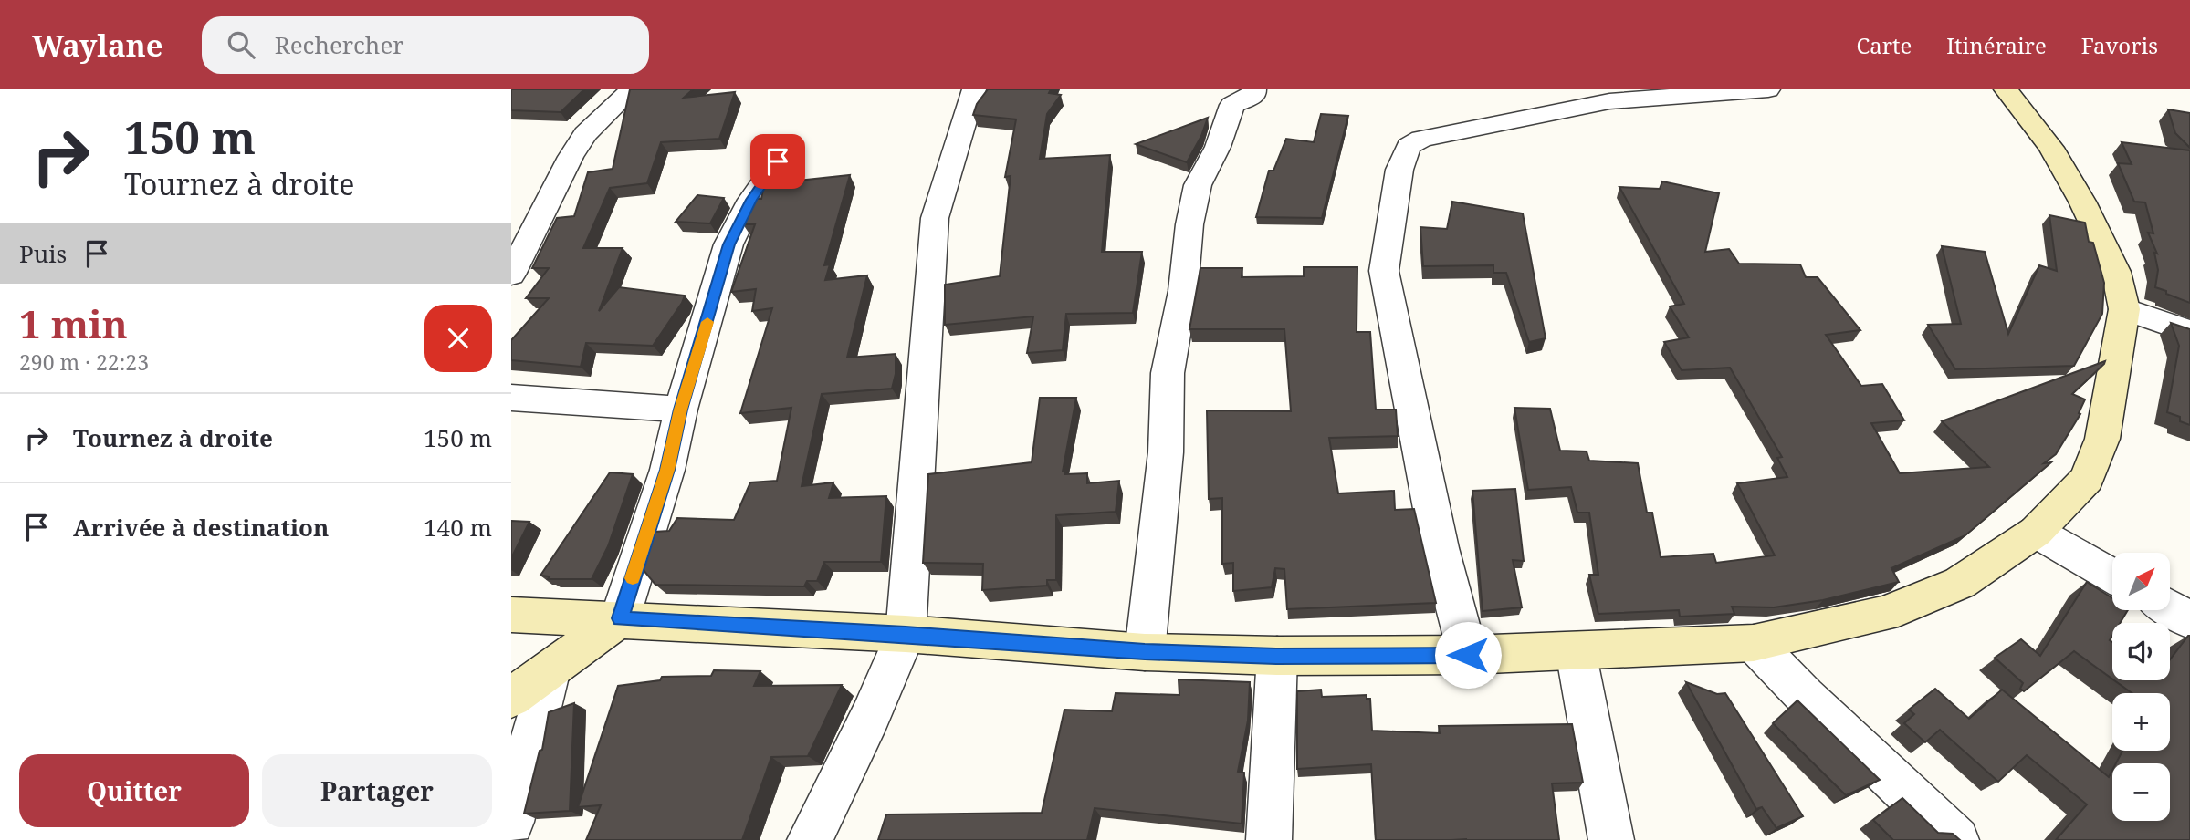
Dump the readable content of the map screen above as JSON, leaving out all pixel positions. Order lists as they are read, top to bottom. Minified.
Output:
{"north":"top right","page":{"header":"Waylane","search":"Rechercher","nav":["Carte","Itinéraire","Favoris"],"turn":["150 m","Tournez à droite"],"then":"Puis","heading":["1 min","290 m · 22:23"],"list":[{"name":"Tournez à droite","value":"150 m"},{"name":"Arrivée à destination","value":"140 m"}],"map_buttons":["+","−"],"buttons":["Quitter","Partager"]}}
